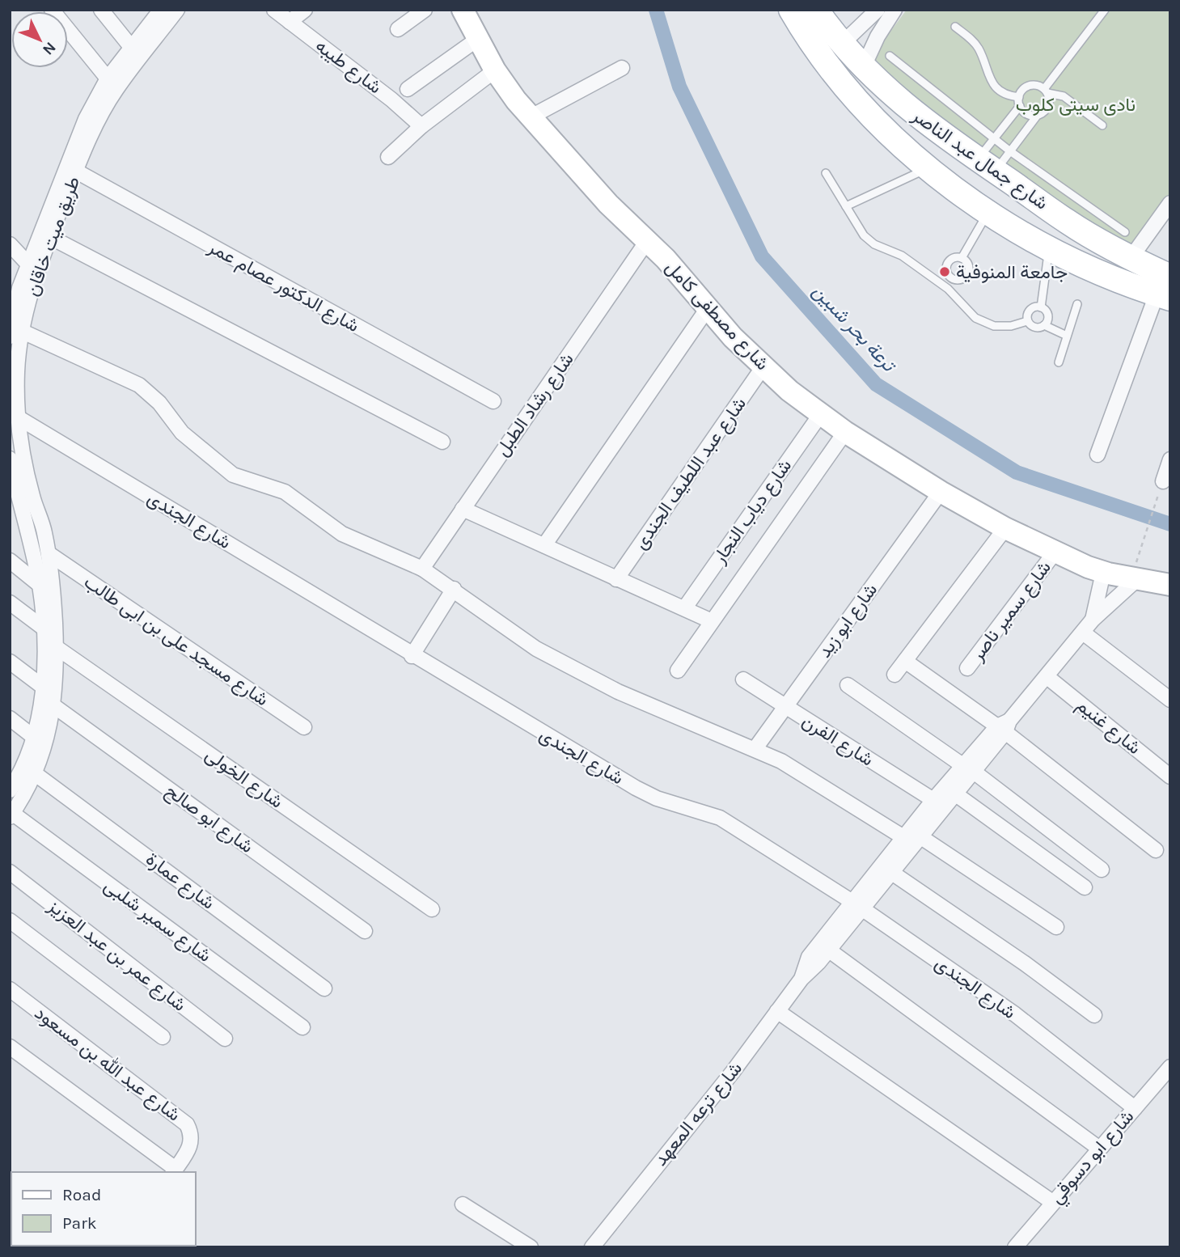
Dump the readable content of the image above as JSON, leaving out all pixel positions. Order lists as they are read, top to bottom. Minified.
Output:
{"streets":{"main road":["شارع جمال عبد الناصر","شارع مصطفى كامل"],"street":["شارع طيبه","طريق ميت خاقان","شارع الدكتور عصام عمر","شارع رشاد الطبل","شارع عبد اللطيف الجندى","شارع دياب النجار","شارع الجندى","شارع سمير ناصر","شارع ابو زيد","شارع مسجد على بن ابى طالب","شارع غنيم","شارع الفرن","شارع الخولى","شارع ابو صالح","شارع عمارة","شارع سمير شلبى","شارع عمر بن عبد العزيز","شارع عبد الله بن مسعود","شارع ترعه المعهد","شارع ابو دسوقي"]},"crossings":[["طريق ميت خاقان","شارع الدكتور عصام عمر"],["طريق ميت خاقان","شارع الجندى"],["طريق ميت خاقان","شارع مسجد على بن ابى طالب"],["طريق ميت خاقان","شارع الخولى"],["طريق ميت خاقان","شارع ابو صالح"],["طريق ميت خاقان","شارع عمارة"],["طريق ميت خاقان","شارع سمير شلبى"],["شارع مصطفى كامل","شارع رشاد الطبل"],["شارع مصطفى كامل","شارع عبد اللطيف الجندى"],["شارع مصطفى كامل","شارع دياب النجار"],["شارع مصطفى كامل","شارع سمير ناصر"],["شارع مصطفى كامل","شارع ابو زيد"],["شارع مصطفى كامل","شارع ترعه المعهد"],["شارع الجندى","شارع ترعه المعهد"],["شارع الجندى","شارع ابو دسوقي"],["شارع ابو زيد","شارع الفرن"],["شارع غنيم","شارع ترعه المعهد"],["شارع الفرن","شارع ترعه المعهد"]],"water":["ترعة بحر شبين"],"parks":["نادى سيتى كلوب"],"places":["جامعة المنوفية"],"legend":["Road","Park"],"north":"bottom right"}
